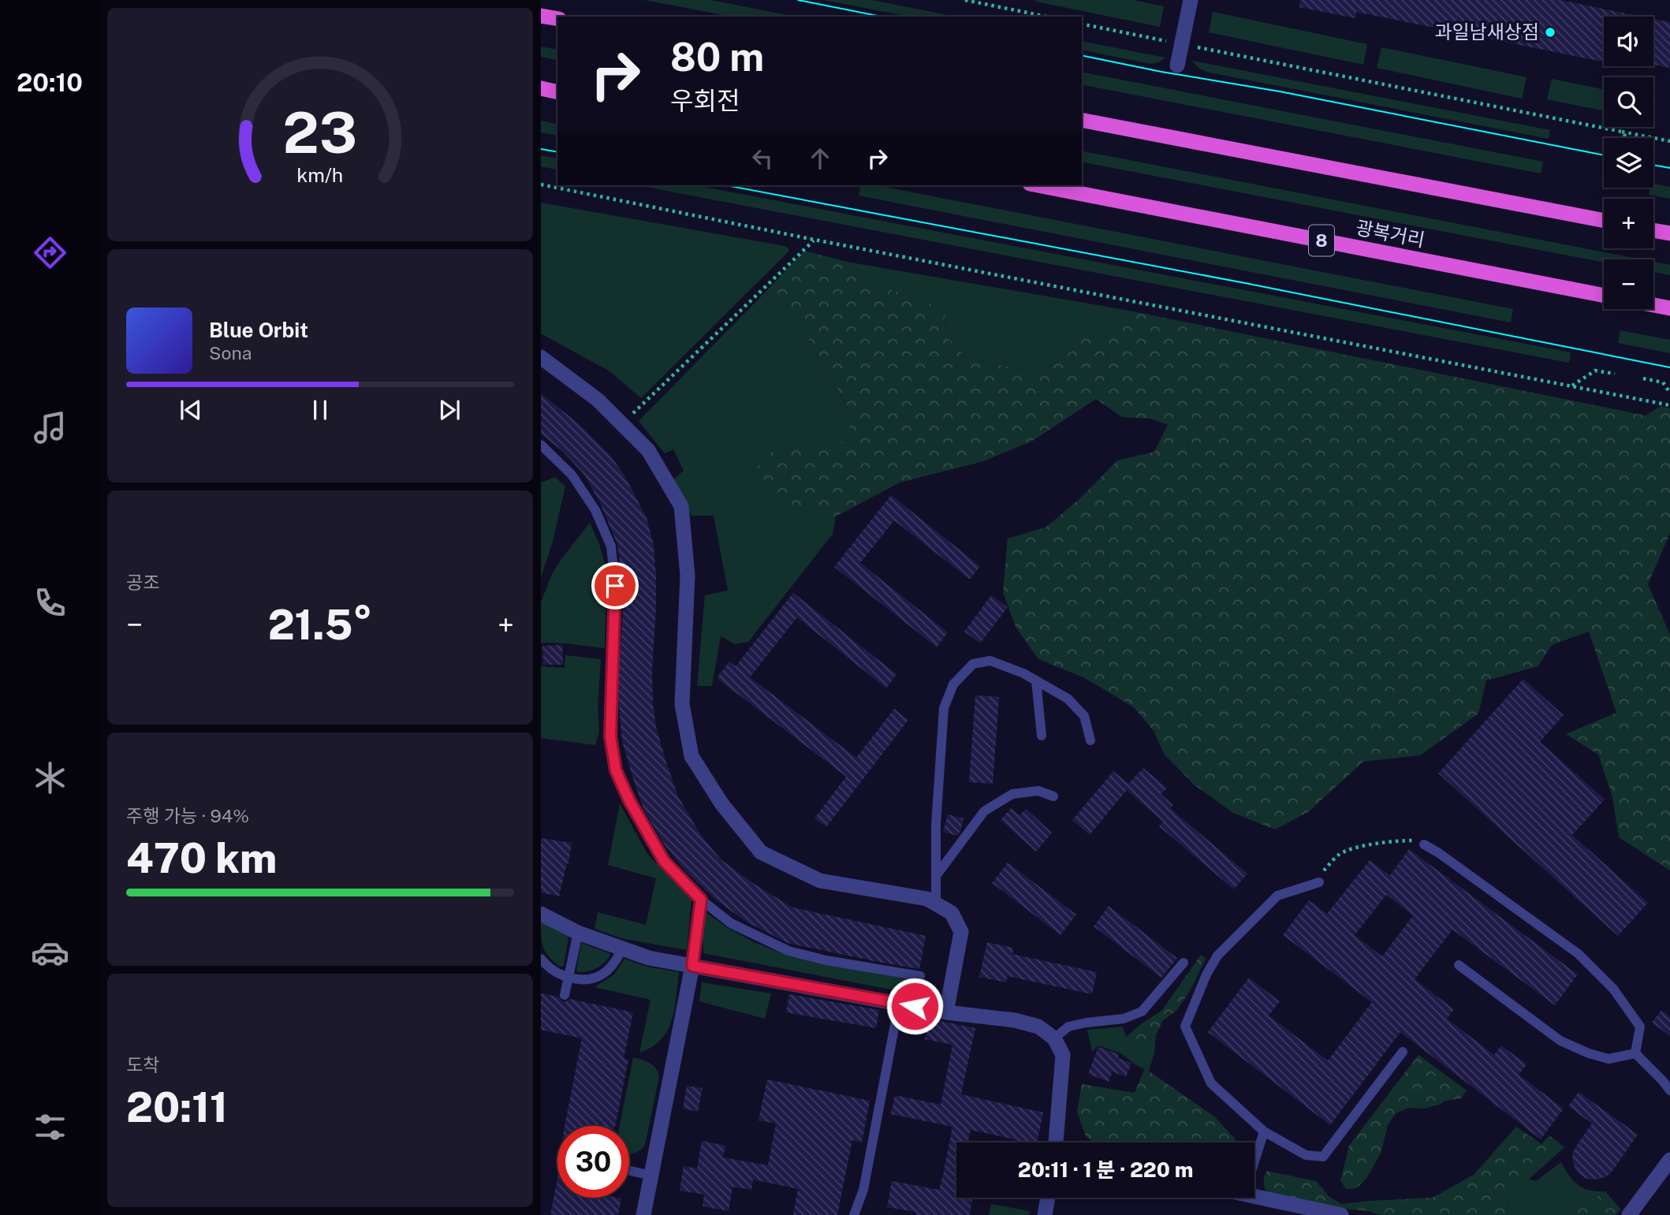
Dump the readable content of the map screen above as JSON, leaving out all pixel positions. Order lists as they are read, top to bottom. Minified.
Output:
{"streets":{"highway":["광복거리","8"]},"places":["과일남새상점"],"page":{"tabs":"20:10","map_buttons":["+","−"],"turn":["80 m","우회전"],"song":["Blue Orbit","Sona"],"tile":["공조",["주행 가능 · 94%","470 km"],["도착","20:11"]],"heat":["−","21.5°","+"],"limit":"30","trip":"20:11 · 1 분 · 220 m","gauge":["23","km/h"]}}
